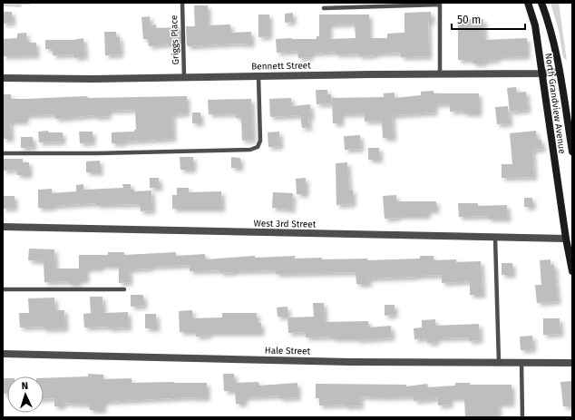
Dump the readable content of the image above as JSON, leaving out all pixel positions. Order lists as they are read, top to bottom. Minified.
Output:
{"streets":{"main road":["North Grandview Avenue"],"street":["Bennett Street","West 3rd Street","Hale Street"],"lane":["Griggs Place"]},"crossings":[["Griggs Place","Bennett Street"],["Bennett Street","North Grandview Avenue"],["North Grandview Avenue","West 3rd Street"]],"scale_bar":"50 m","north":"top"}
